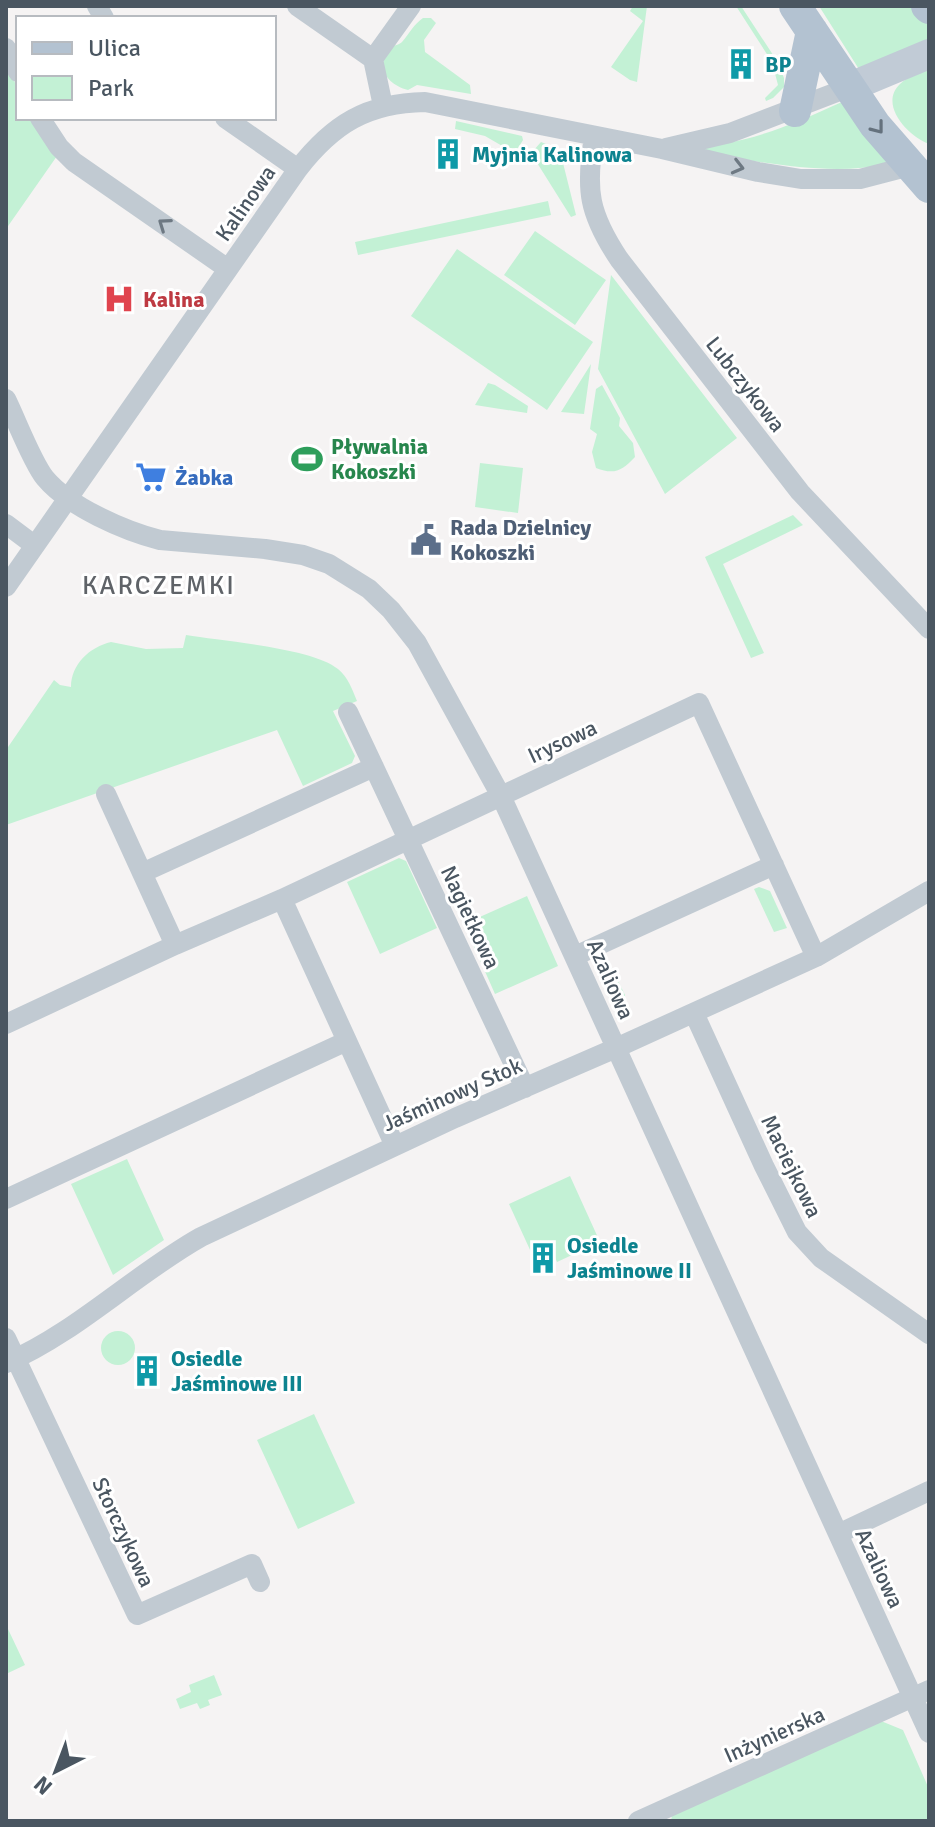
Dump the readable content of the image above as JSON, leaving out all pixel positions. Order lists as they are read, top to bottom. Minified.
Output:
{"streets":{"street":["Kalinowa","Lubczykowa","Irysowa","Nagietkowa","Azaliowa","Jaśminowy Stok","Maciejkowa","Storczykowa","Inżynierska"]},"crossings":[["Kalinowa","Lubczykowa"],["Kalinowa","Azaliowa"],["Irysowa","Nagietkowa"],["Irysowa","Azaliowa"],["Irysowa","Jaśminowy Stok"],["Nagietkowa","Jaśminowy Stok"],["Azaliowa","Jaśminowy Stok"],["Azaliowa","Inżynierska"],["Jaśminowy Stok","Maciejkowa"],["Jaśminowy Stok","Storczykowa"]],"districts":["KARCZEMKI"],"places":{"building":["BP","Myjnia Kalinowa","Osiedle Jaśminowe II","Osiedle Jaśminowe III"],"hospital":["Kalina"],"sports":["Pływalnia Kokoszki"],"supermarket":["Żabka"],"public building":["Rada Dzielnicy Kokoszki"]},"legend":["Ulica","Park"],"north":"bottom left"}
